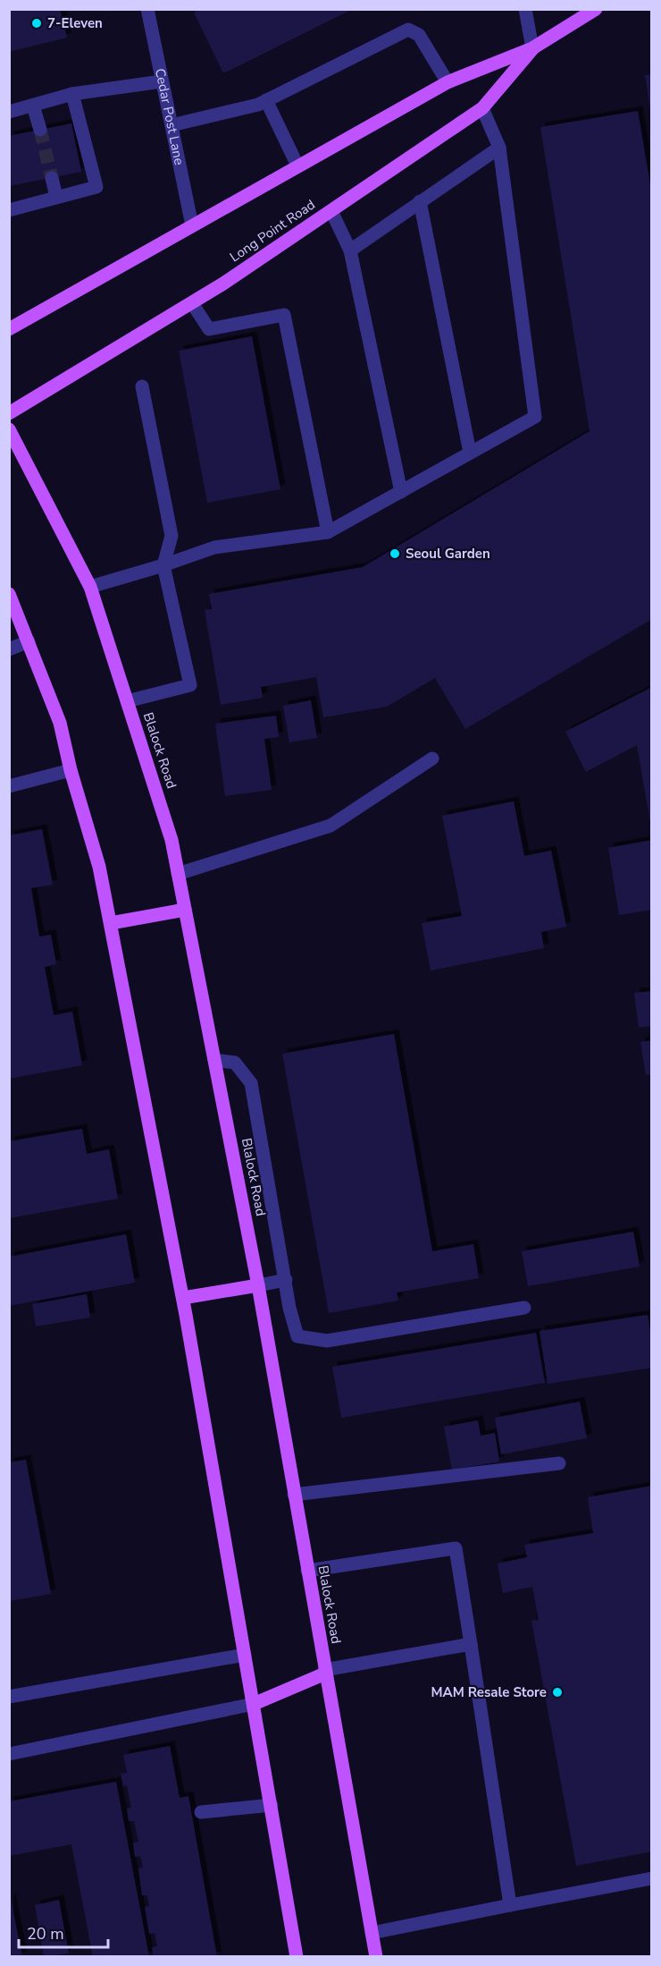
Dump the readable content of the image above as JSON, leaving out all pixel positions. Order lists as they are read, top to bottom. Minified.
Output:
{"streets":{"main road":["Long Point Road","Blalock Road"],"street":["Cedar Post Lane"]},"crossings":[["Cedar Post Lane","Long Point Road"]],"places":["7-Eleven","Seoul Garden","MAM Resale Store"],"scale_bar":"20 m"}
